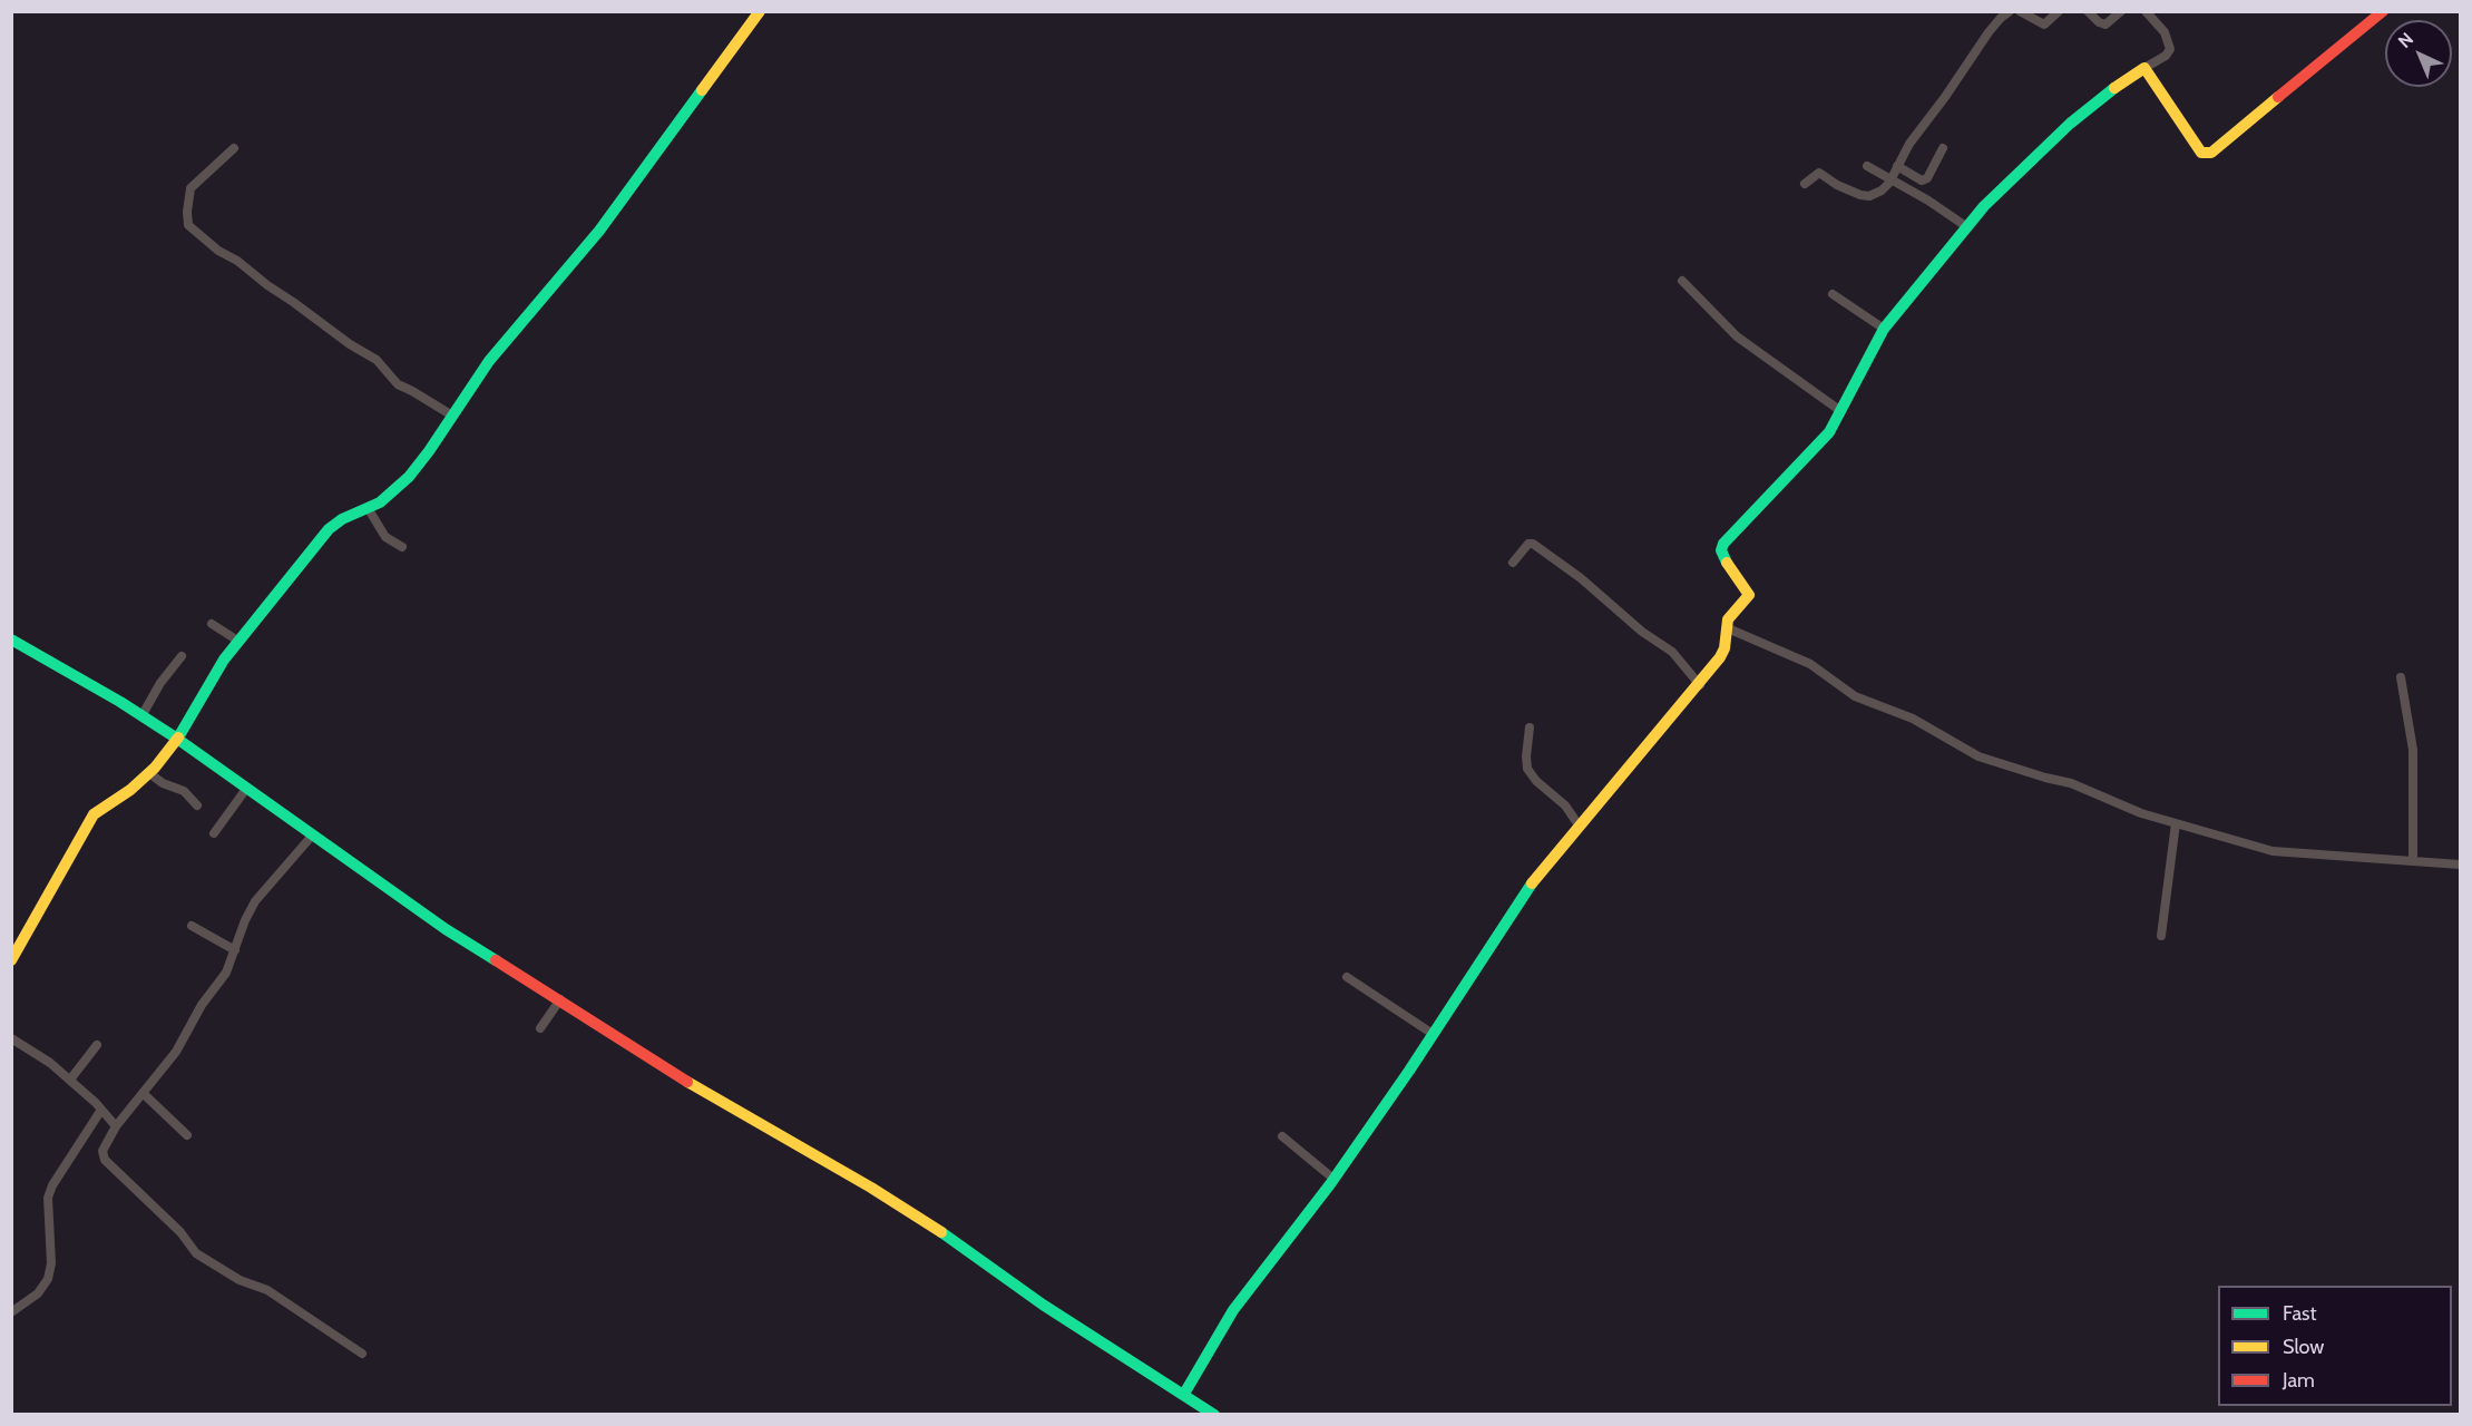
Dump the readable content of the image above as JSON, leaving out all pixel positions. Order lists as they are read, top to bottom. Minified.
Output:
{"legend":["Fast","Slow","Jam"],"north":"top left"}
